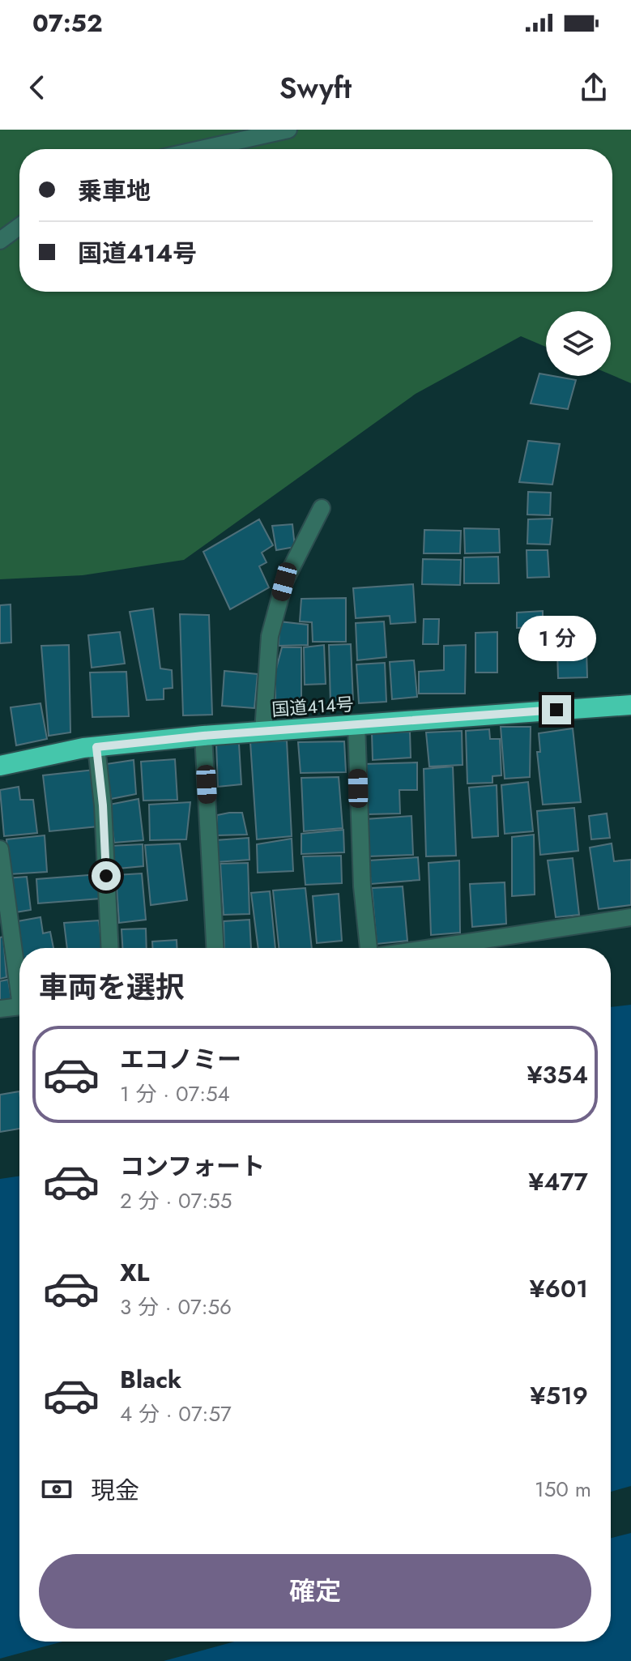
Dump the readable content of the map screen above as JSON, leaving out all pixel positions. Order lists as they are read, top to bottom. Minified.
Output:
{"streets":{"highway":["国道414号"]},"page":{"status":"07:52","header":"Swyft","banner":["乗車地","国道414号"],"bubble":"1 分","heading":"車両を選択","list":[{"name":"エコノミー","note":"1 分 · 07:54","value":"¥354"},{"name":"コンフォート","note":"2 分 · 07:55","value":"¥477"},{"name":"XL","note":"3 分 · 07:56","value":"¥601"},{"name":"Black","note":"4 分 · 07:57","value":"¥519"}],"pay":["現金","150 m"],"buttons":"確定"}}
